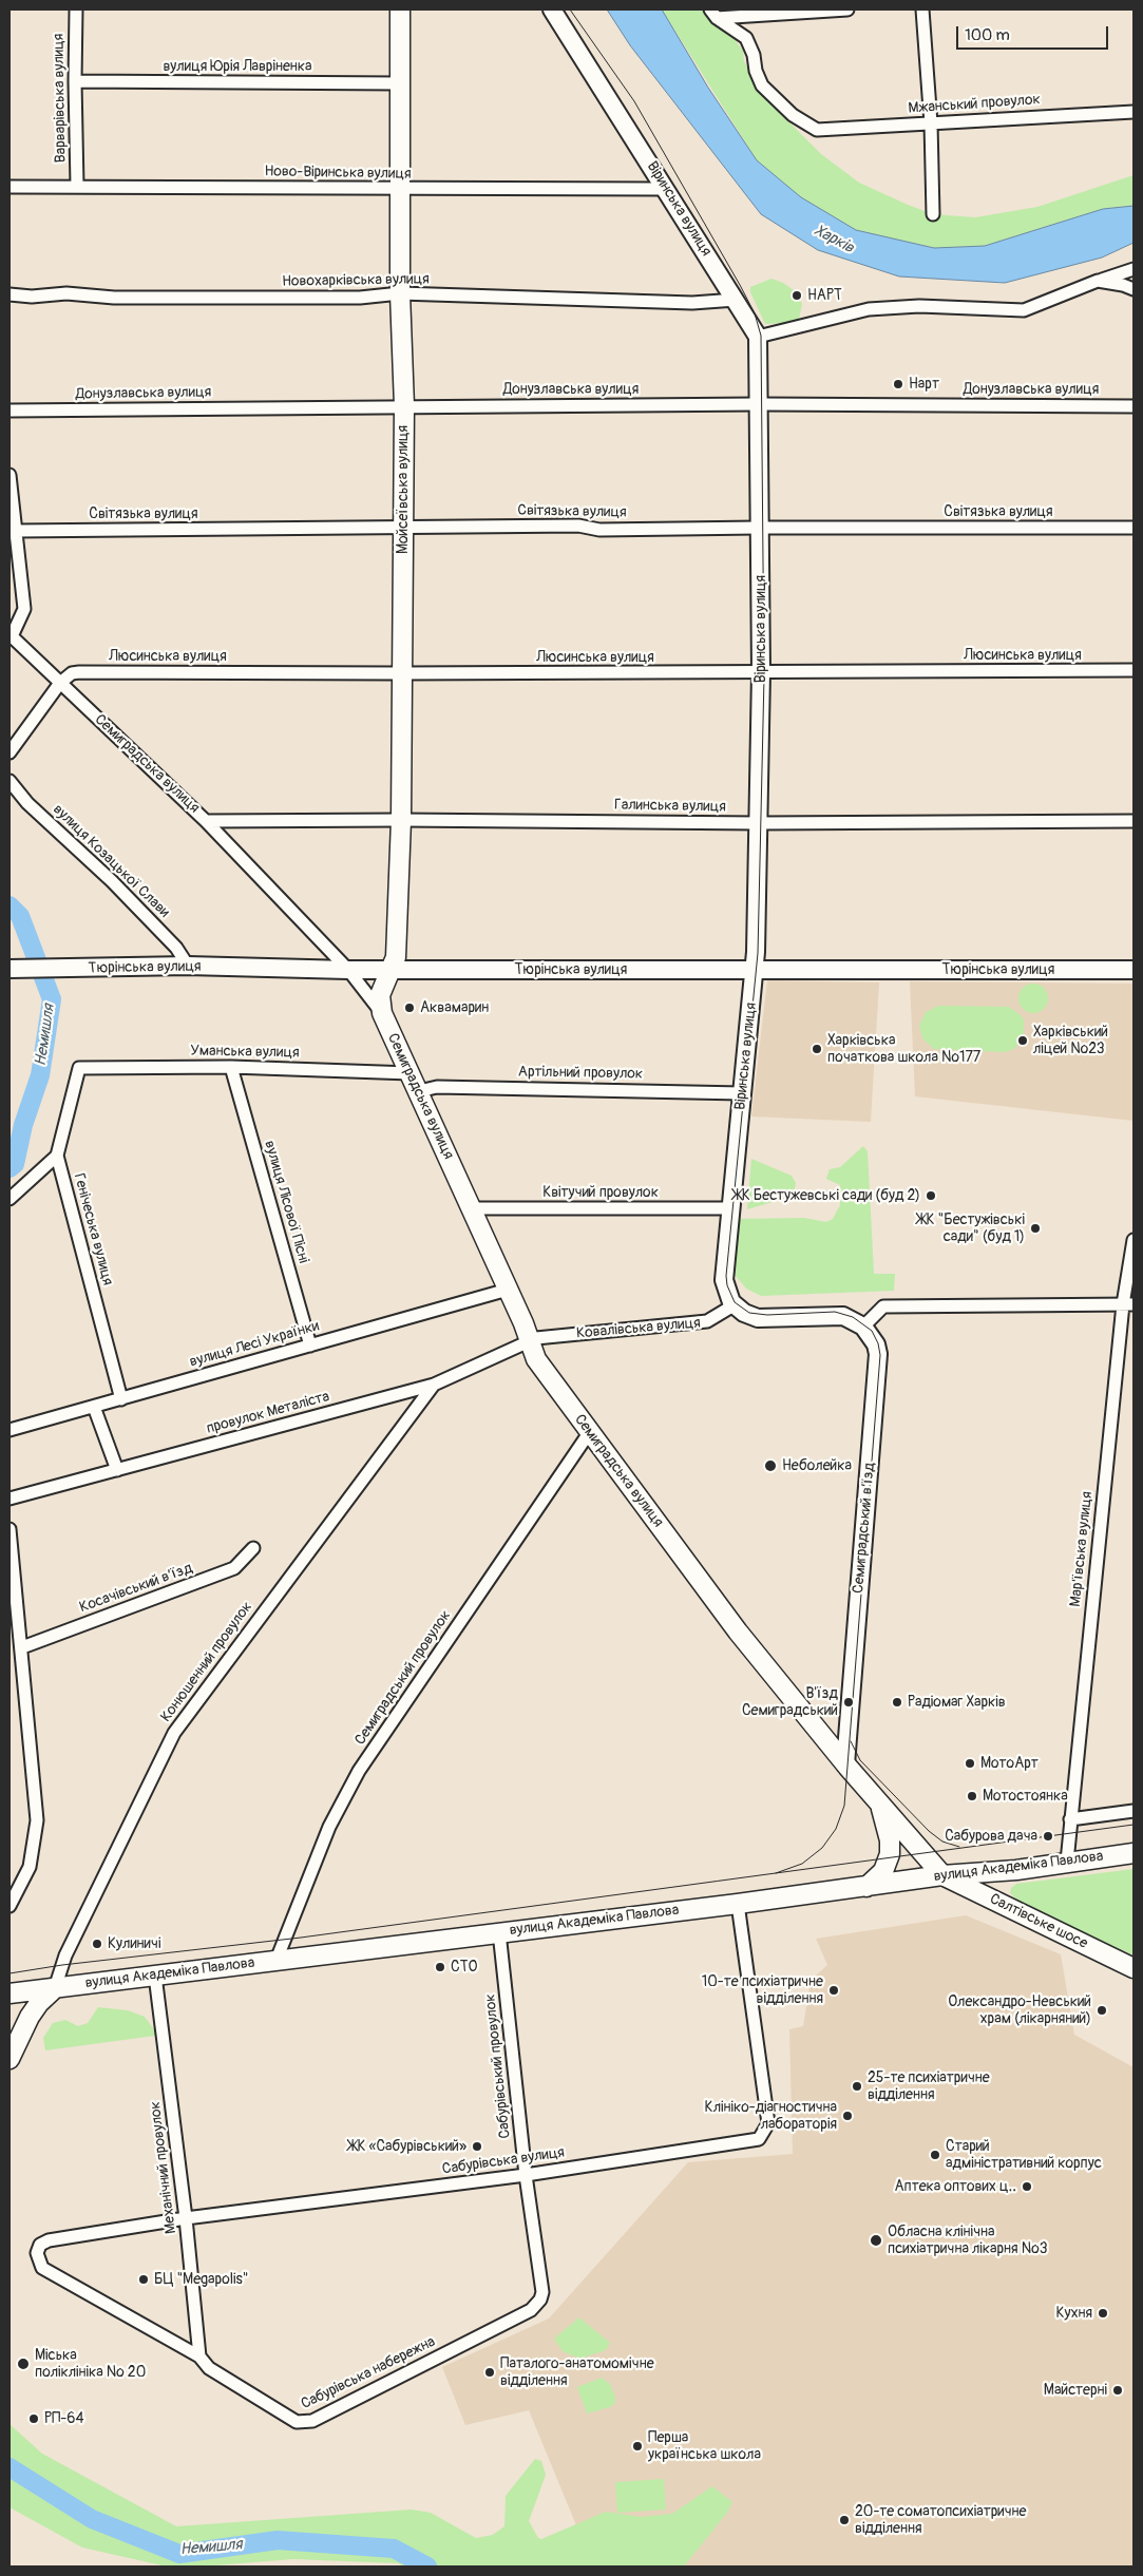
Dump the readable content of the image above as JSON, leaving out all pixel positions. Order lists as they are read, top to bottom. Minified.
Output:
{"streets":{"main road":["Віринська вулиця","Мойсеївська вулиця","Семиградська вулиця","Тюрінська вулиця","Семиградський в’їзд","вулиця Академіка Павлова","Салтівське шосе"],"street":["вулиця Юрія Лавріненка","Варварівська вулиця","Мжанський провулок","Ново-Віринська вулиця","Новохарківська вулиця","Донузлавська вулиця","Світязька вулиця","Люсинська вулиця","Галинська вулиця","вулиця Козацької Слави","Уманська вулиця","Артільний провулок","Квітучий провулок","вулиця Лісової Пісні","Генічеська вулиця","Ковалівська вулиця","вулиця Лесі Українки","провулок Металіста","Мар'ївська вулиця","Косачівський в’їзд","Конюшенний провулок","Семиградський провулок","Сабурівський провулок","Сабурівська вулиця","Механічний провулок","Сабурівська набережна"]},"crossings":[["вулиця Юрія Лавріненка","Варварівська вулиця"],["вулиця Юрія Лавріненка","Мойсеївська вулиця"],["Варварівська вулиця","Ново-Віринська вулиця"],["Ново-Віринська вулиця","Віринська вулиця"],["Ново-Віринська вулиця","Мойсеївська вулиця"],["Віринська вулиця","Новохарківська вулиця"],["Віринська вулиця","Донузлавська вулиця"],["Віринська вулиця","Світязька вулиця"],["Віринська вулиця","Люсинська вулиця"],["Віринська вулиця","Галинська вулиця"],["Віринська вулиця","Тюрінська вулиця"],["Віринська вулиця","Артільний провулок"],["Віринська вулиця","Квітучий провулок"],["Віринська вулиця","Ковалівська вулиця"],["Новохарківська вулиця","Мойсеївська вулиця"],["Донузлавська вулиця","Мойсеївська вулиця"],["Мойсеївська вулиця","Світязька вулиця"],["Мойсеївська вулиця","Люсинська вулиця"],["Мойсеївська вулиця","Семиградська вулиця"],["Мойсеївська вулиця","Галинська вулиця"],["Мойсеївська вулиця","Тюрінська вулиця"],["Люсинська вулиця","Семиградська вулиця"],["Семиградська вулиця","Галинська вулиця"],["Семиградська вулиця","Тюрінська вулиця"],["Семиградська вулиця","Уманська вулиця"],["Семиградська вулиця","Артільний провулок"],["Семиградська вулиця","Квітучий провулок"],["Семиградська вулиця","Ковалівська вулиця"],["Семиградська вулиця","вулиця Лесі Українки"],["Семиградська вулиця","провулок Металіста"],["Семиградська вулиця","Семиградський в’їзд"],["Семиградська вулиця","Семиградський провулок"],["Семиградська вулиця","вулиця Академіка Павлова"],["Семиградська вулиця","Салтівське шосе"],["вулиця Козацької Слави","Тюрінська вулиця"],["Уманська вулиця","вулиця Лісової Пісні"],["Уманська вулиця","Генічеська вулиця"],["вулиця Лісової Пісні","вулиця Лесі Українки"],["Генічеська вулиця","вулиця Лесі Українки"],["Ковалівська вулиця","провулок Металіста"],["провулок Металіста","Конюшенний провулок"],["Мар'ївська вулиця","вулиця Академіка Павлова"],["Конюшенний провулок","вулиця Академіка Павлова"],["Семиградський провулок","вулиця Академіка Павлова"],["вулиця Академіка Павлова","Салтівське шосе"],["вулиця Академіка Павлова","Сабурівський провулок"],["вулиця Академіка Павлова","Сабурівська вулиця"],["вулиця Академіка Павлова","Механічний провулок"],["Сабурівський провулок","Сабурівська вулиця"],["Сабурівський провулок","Сабурівська набережна"],["Сабурівська вулиця","Механічний провулок"],["Сабурівська вулиця","Сабурівська набережна"],["Механічний провулок","Сабурівська набережна"]],"water":["Харків","Немишля"],"places":["НАРТ","Нарт","Аквамарин","Харківський ліцей №23","Харківська початкова школа №177","ЖК Бестужевські сади (буд 2)","ЖК \"Бестужівські сади\" (буд 1)","Неболейка","В'їзд Семиградський","Радіомаг Харків","МотоАрт","Мотостоянка","Сабурова дача","Кулиничі","СТО","10-те психіатричне відділення","Олександро-Невський храм (лікарняний)","25-те психіатричне відділення","Клініко-діагностична лабораторія","ЖК «Сабурівський»","Старий адміністративний корпус","Аптека оптових ц‥","Обласна клінічна психіатрична лікарня №3","БЦ \"Megapolis\"","Кухня","Міська поліклініка № 20","Паталого-анатомомічне відділення","Майстерні","РП-64","Перша українська школа","20-те соматопсихіатричне відділення"],"scale_bar":"100 m"}
